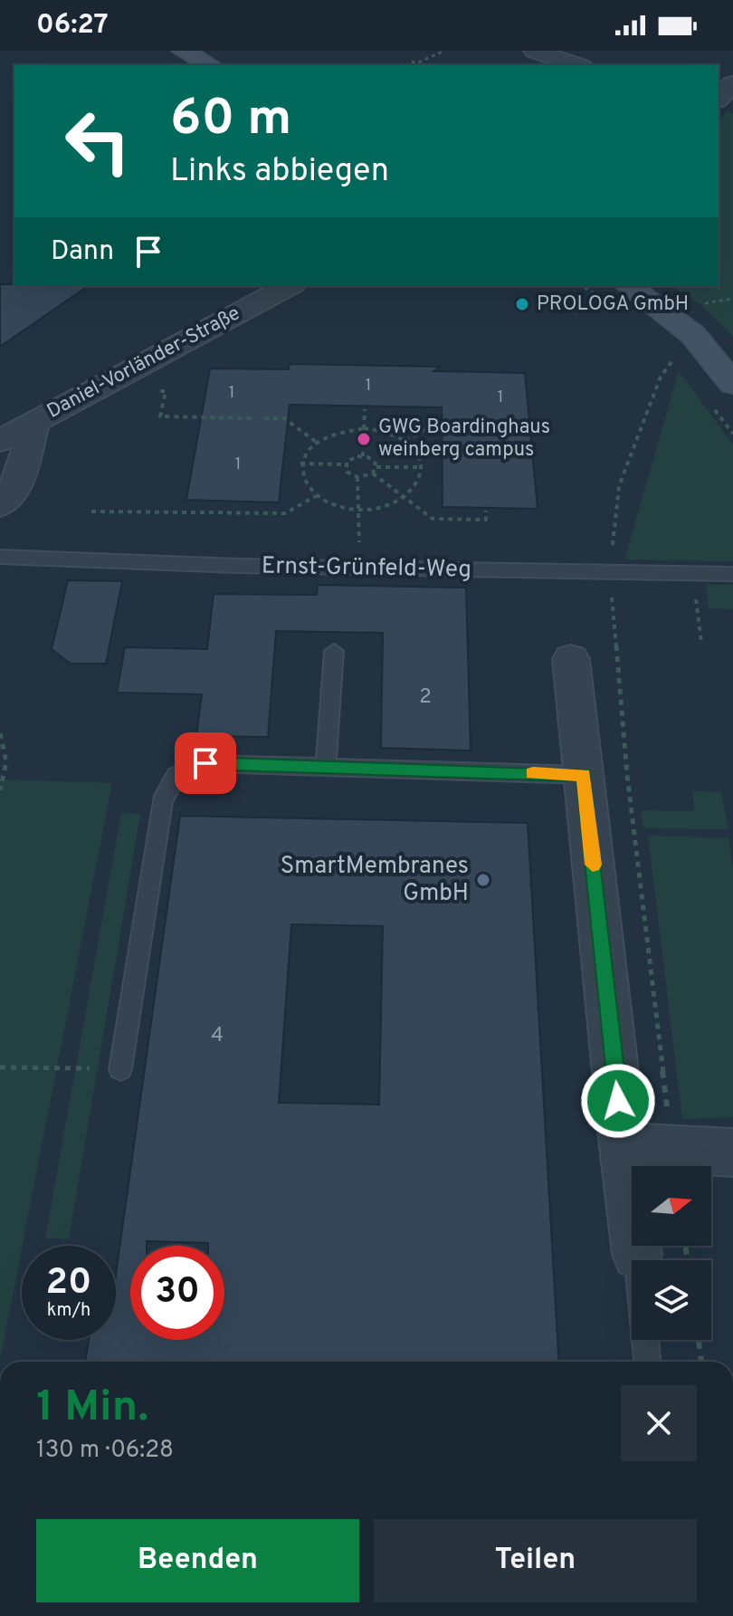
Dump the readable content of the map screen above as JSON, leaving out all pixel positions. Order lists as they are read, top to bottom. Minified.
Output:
{"streets":{"street":["Daniel-Vorländer-Straße"],"lane":["Ernst-Grünfeld-Weg"]},"places":["PROLOGA GmbH","GWG Boardinghaus weinberg campus","SmartMembranes GmbH"],"house_numbers":["1","1","1","1","2","4"],"north":"right","page":{"status":"06:27","turn":["60 m","Links abbiegen"],"then":"Dann","speed":"20 km/h","limit":"30","heading":["1 Min.","130 m · 06:28"],"buttons":["Beenden","Teilen"]}}
